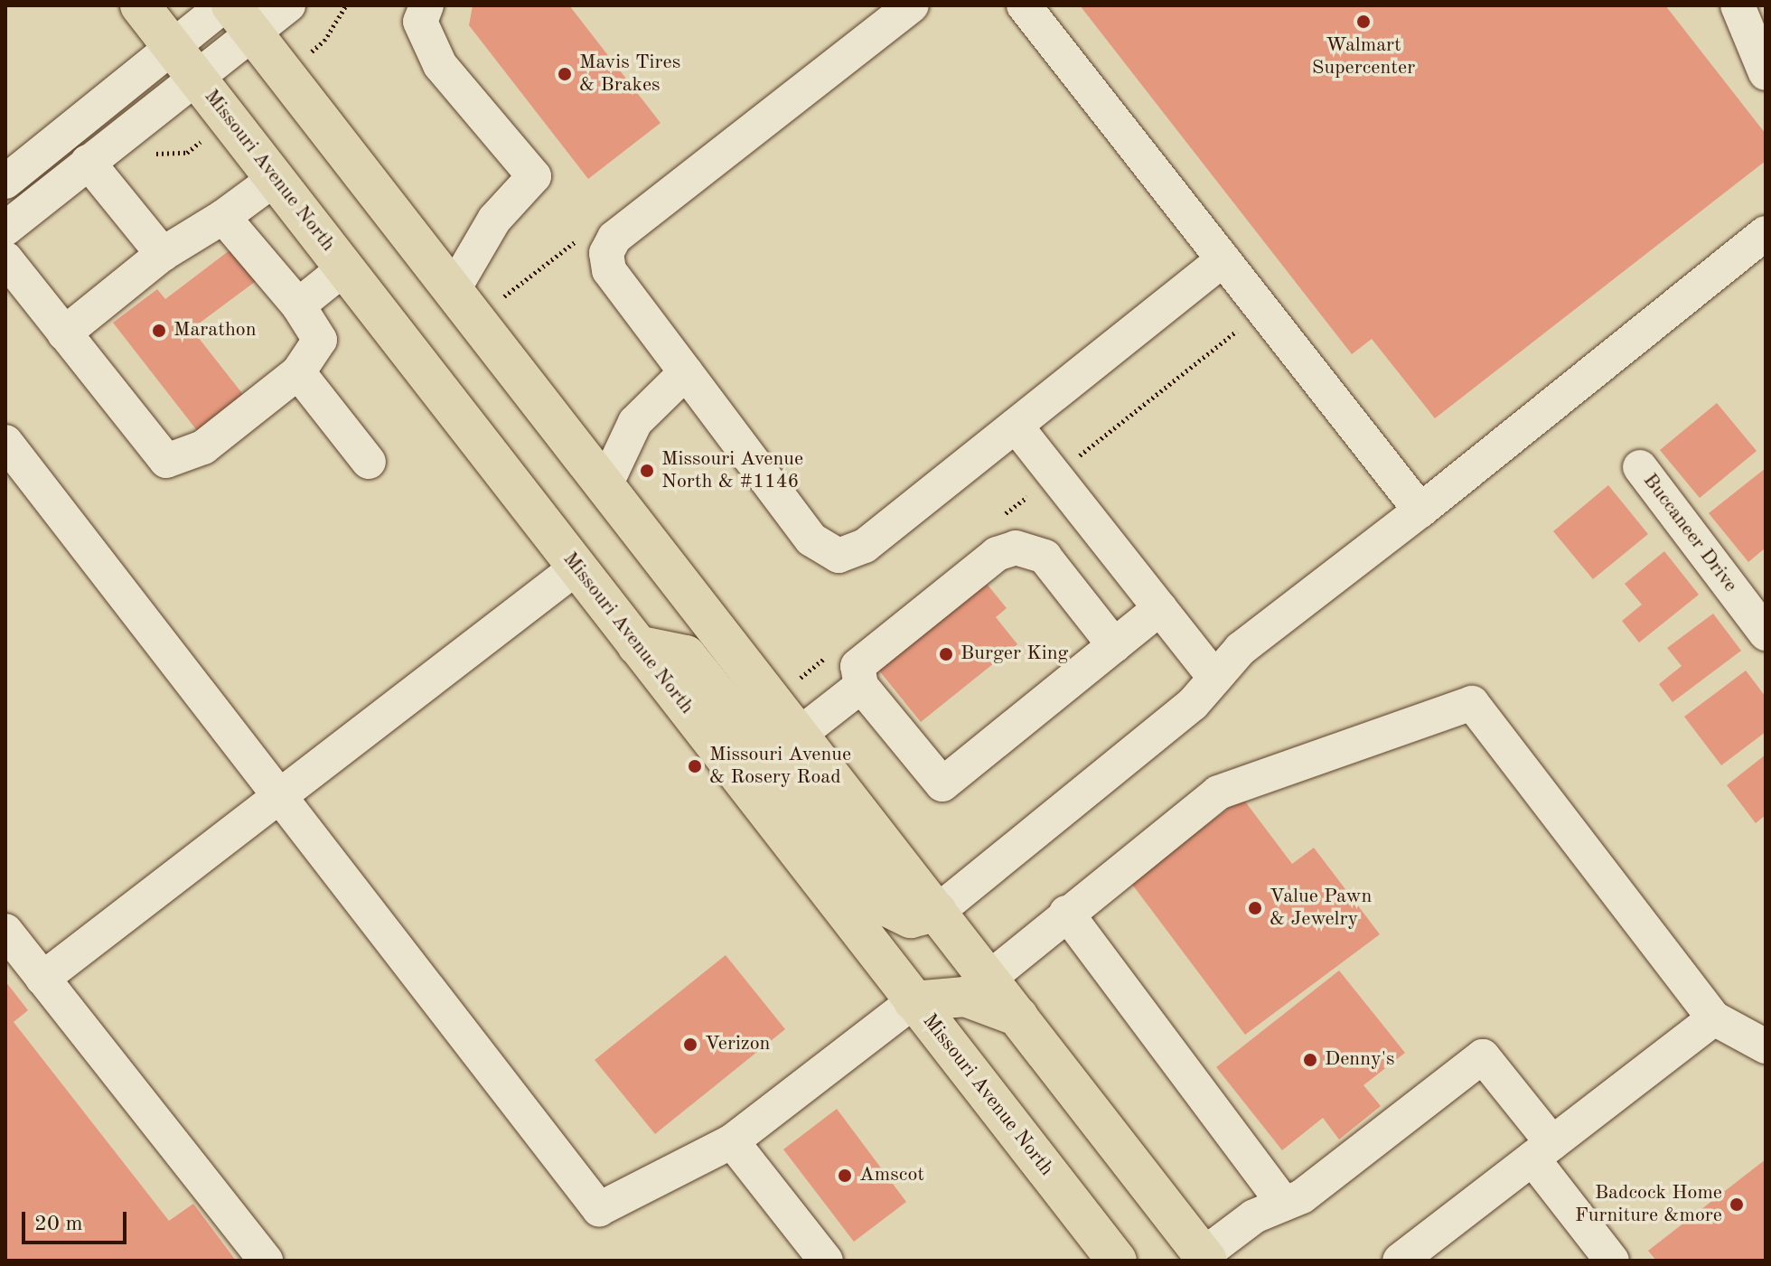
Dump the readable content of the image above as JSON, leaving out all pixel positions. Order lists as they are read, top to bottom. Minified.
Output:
{"streets":{"main road":["Missouri Avenue North"],"street":["Buccaneer Drive"]},"places":["Walmart Supercenter","Mavis Tires & Brakes","Marathon","Missouri Avenue North & #1146","Burger King","Missouri Avenue & Rosery Road","Value Pawn & Jewelry","Verizon","Denny's","Amscot","Badcock Home Furniture &more"],"scale_bar":"20 m"}
